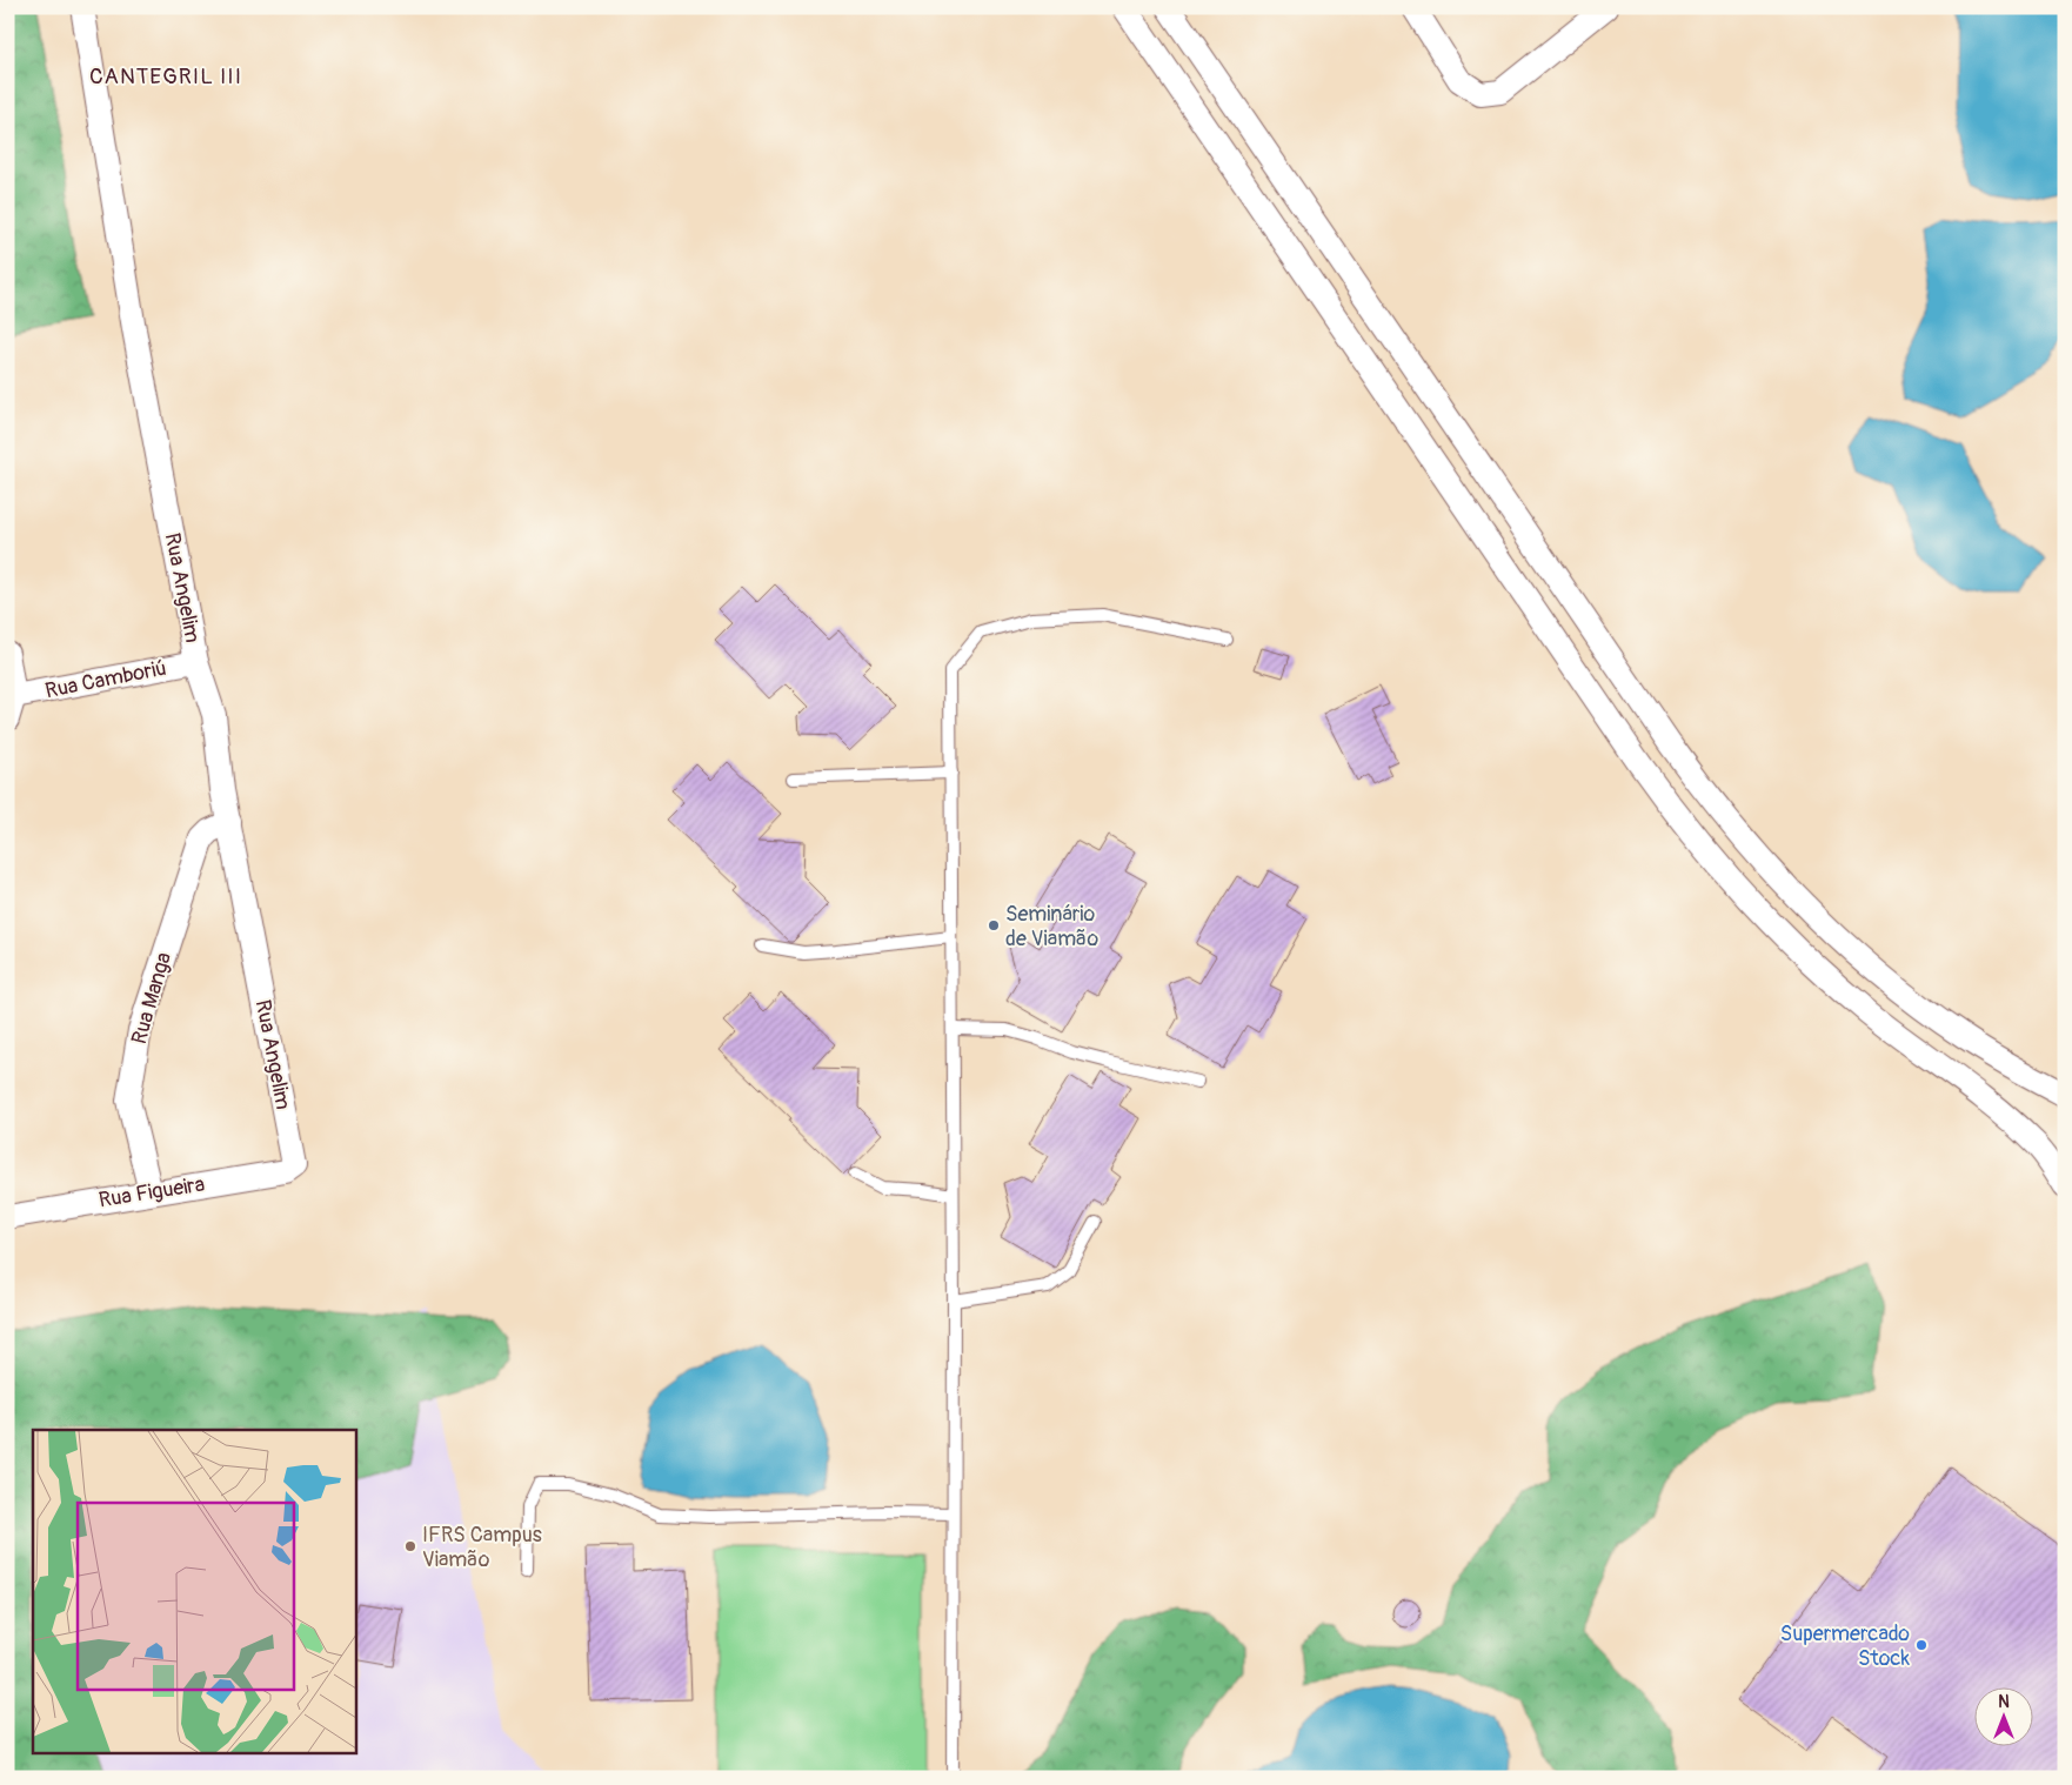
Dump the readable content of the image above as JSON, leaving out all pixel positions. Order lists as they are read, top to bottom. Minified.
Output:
{"streets":{"street":["Rua Angelim","Rua Camboriú","Rua Manga","Rua Figueira"]},"crossings":[["Rua Angelim","Rua Camboriú"],["Rua Angelim","Rua Manga"],["Rua Angelim","Rua Figueira"],["Rua Manga","Rua Figueira"]],"districts":["CANTEGRIL III"],"places":["Seminário de Viamão","IFRS Campus Viamão","Supermercado Stock"],"north":"top"}
